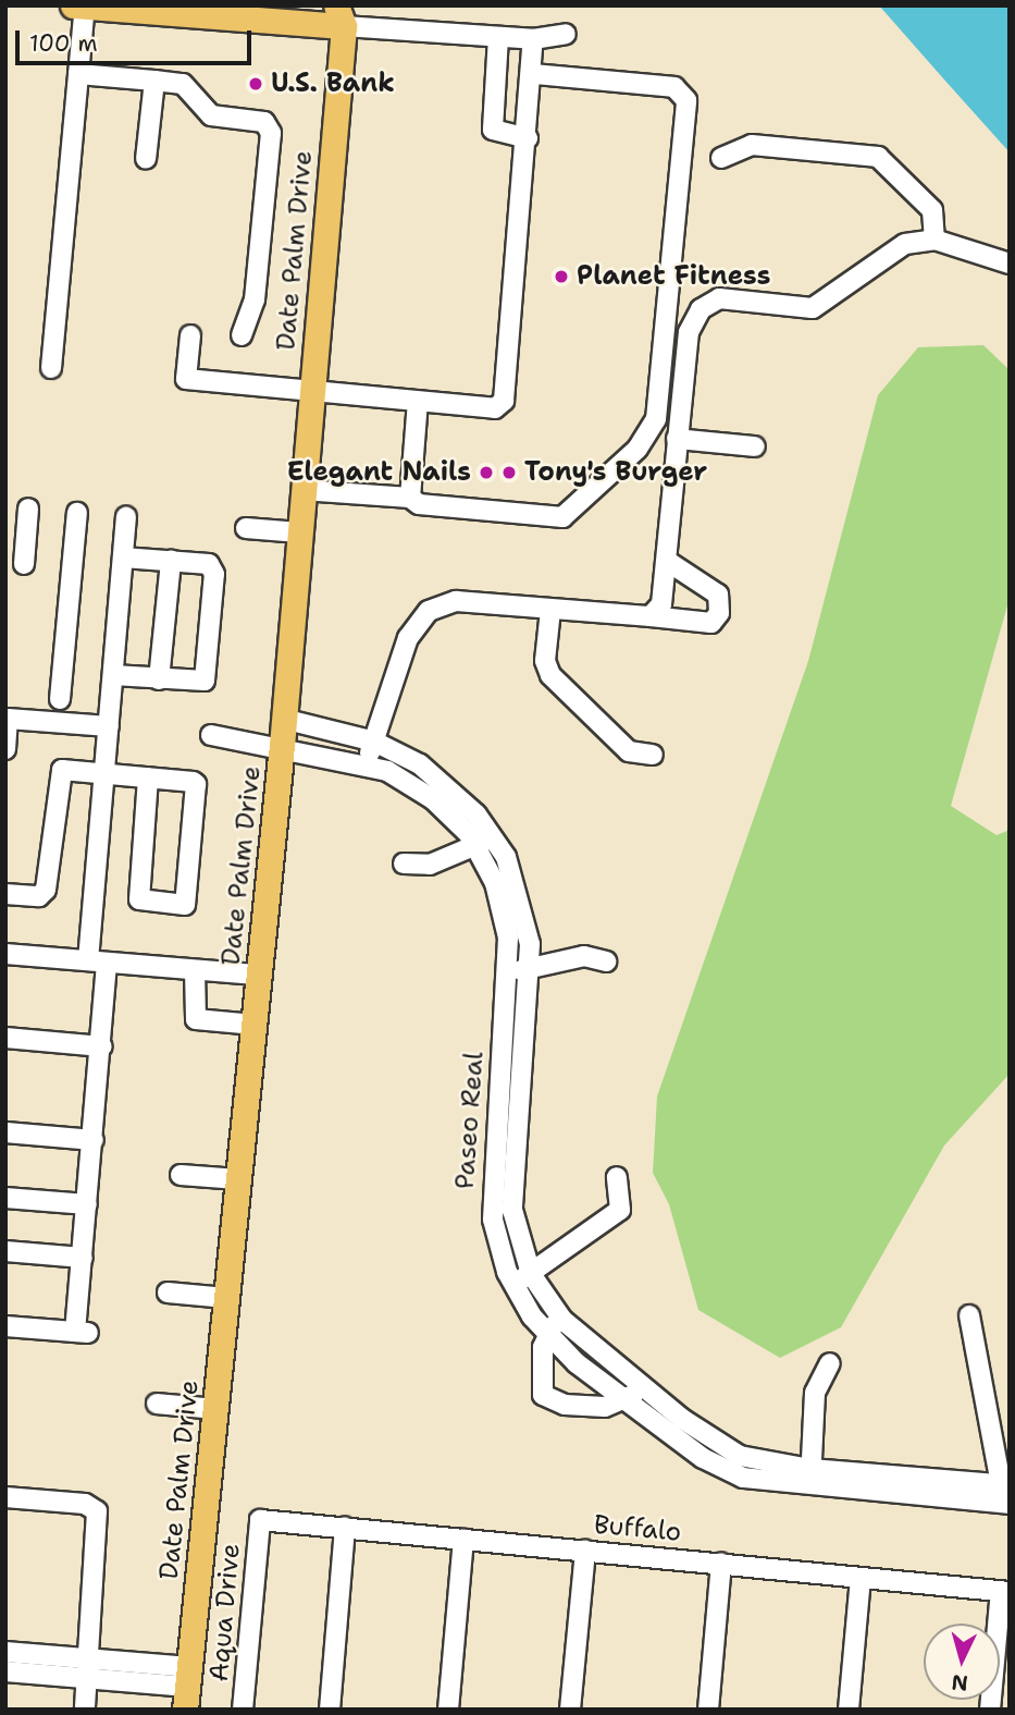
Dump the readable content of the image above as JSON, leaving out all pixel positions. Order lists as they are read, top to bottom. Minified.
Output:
{"streets":{"main road":["Date Palm Drive"],"street":["Paseo Real","Buffalo","Aqua Drive"]},"crossings":[["Date Palm Drive","Paseo Real"],["Buffalo","Aqua Drive"]],"places":["U.S. Bank","Planet Fitness","Elegant Nails","Tony's Burger"],"scale_bar":"100 m","north":"bottom"}
